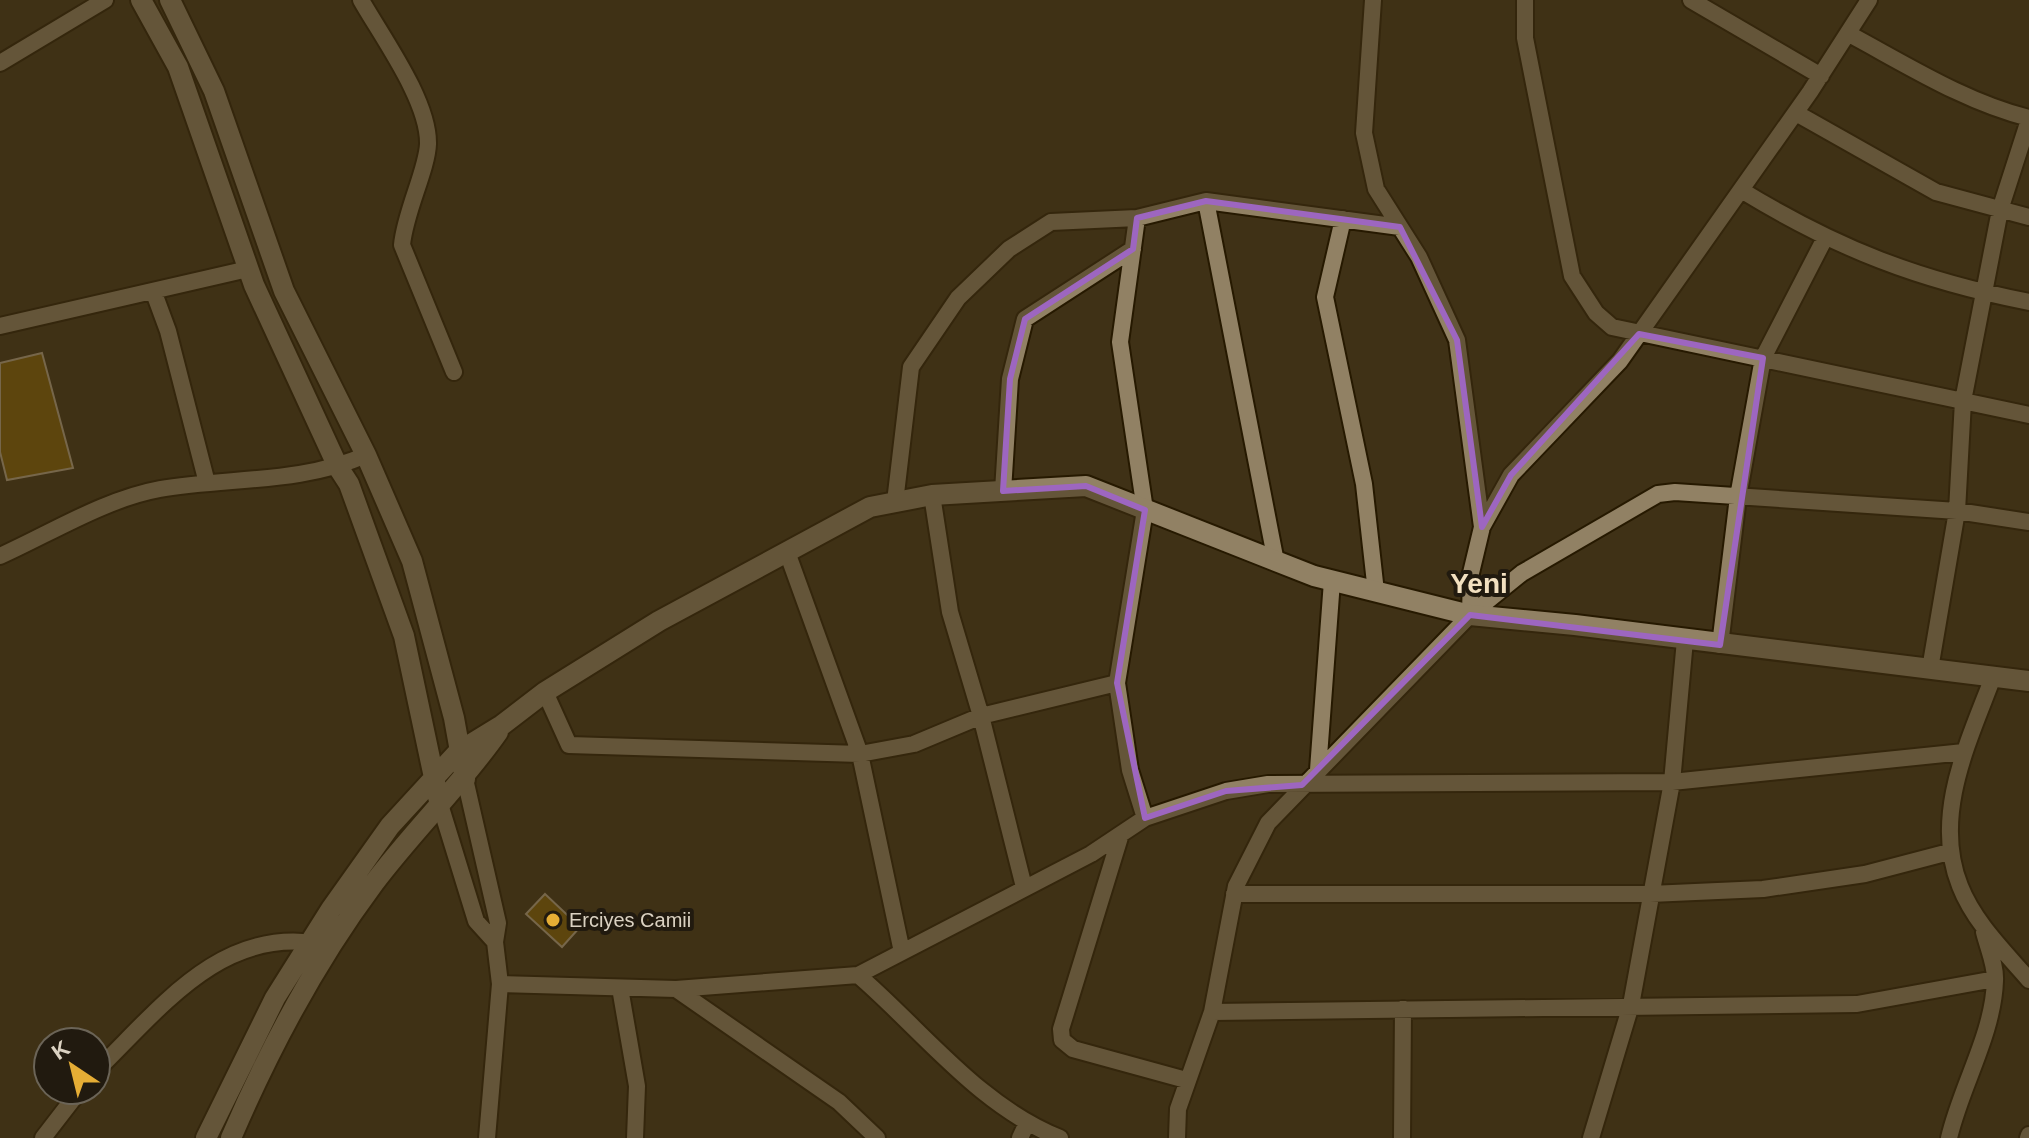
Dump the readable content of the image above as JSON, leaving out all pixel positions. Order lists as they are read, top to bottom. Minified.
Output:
{"districts":["Yeni"],"places":["Erciyes Camii"],"north":"top left"}
